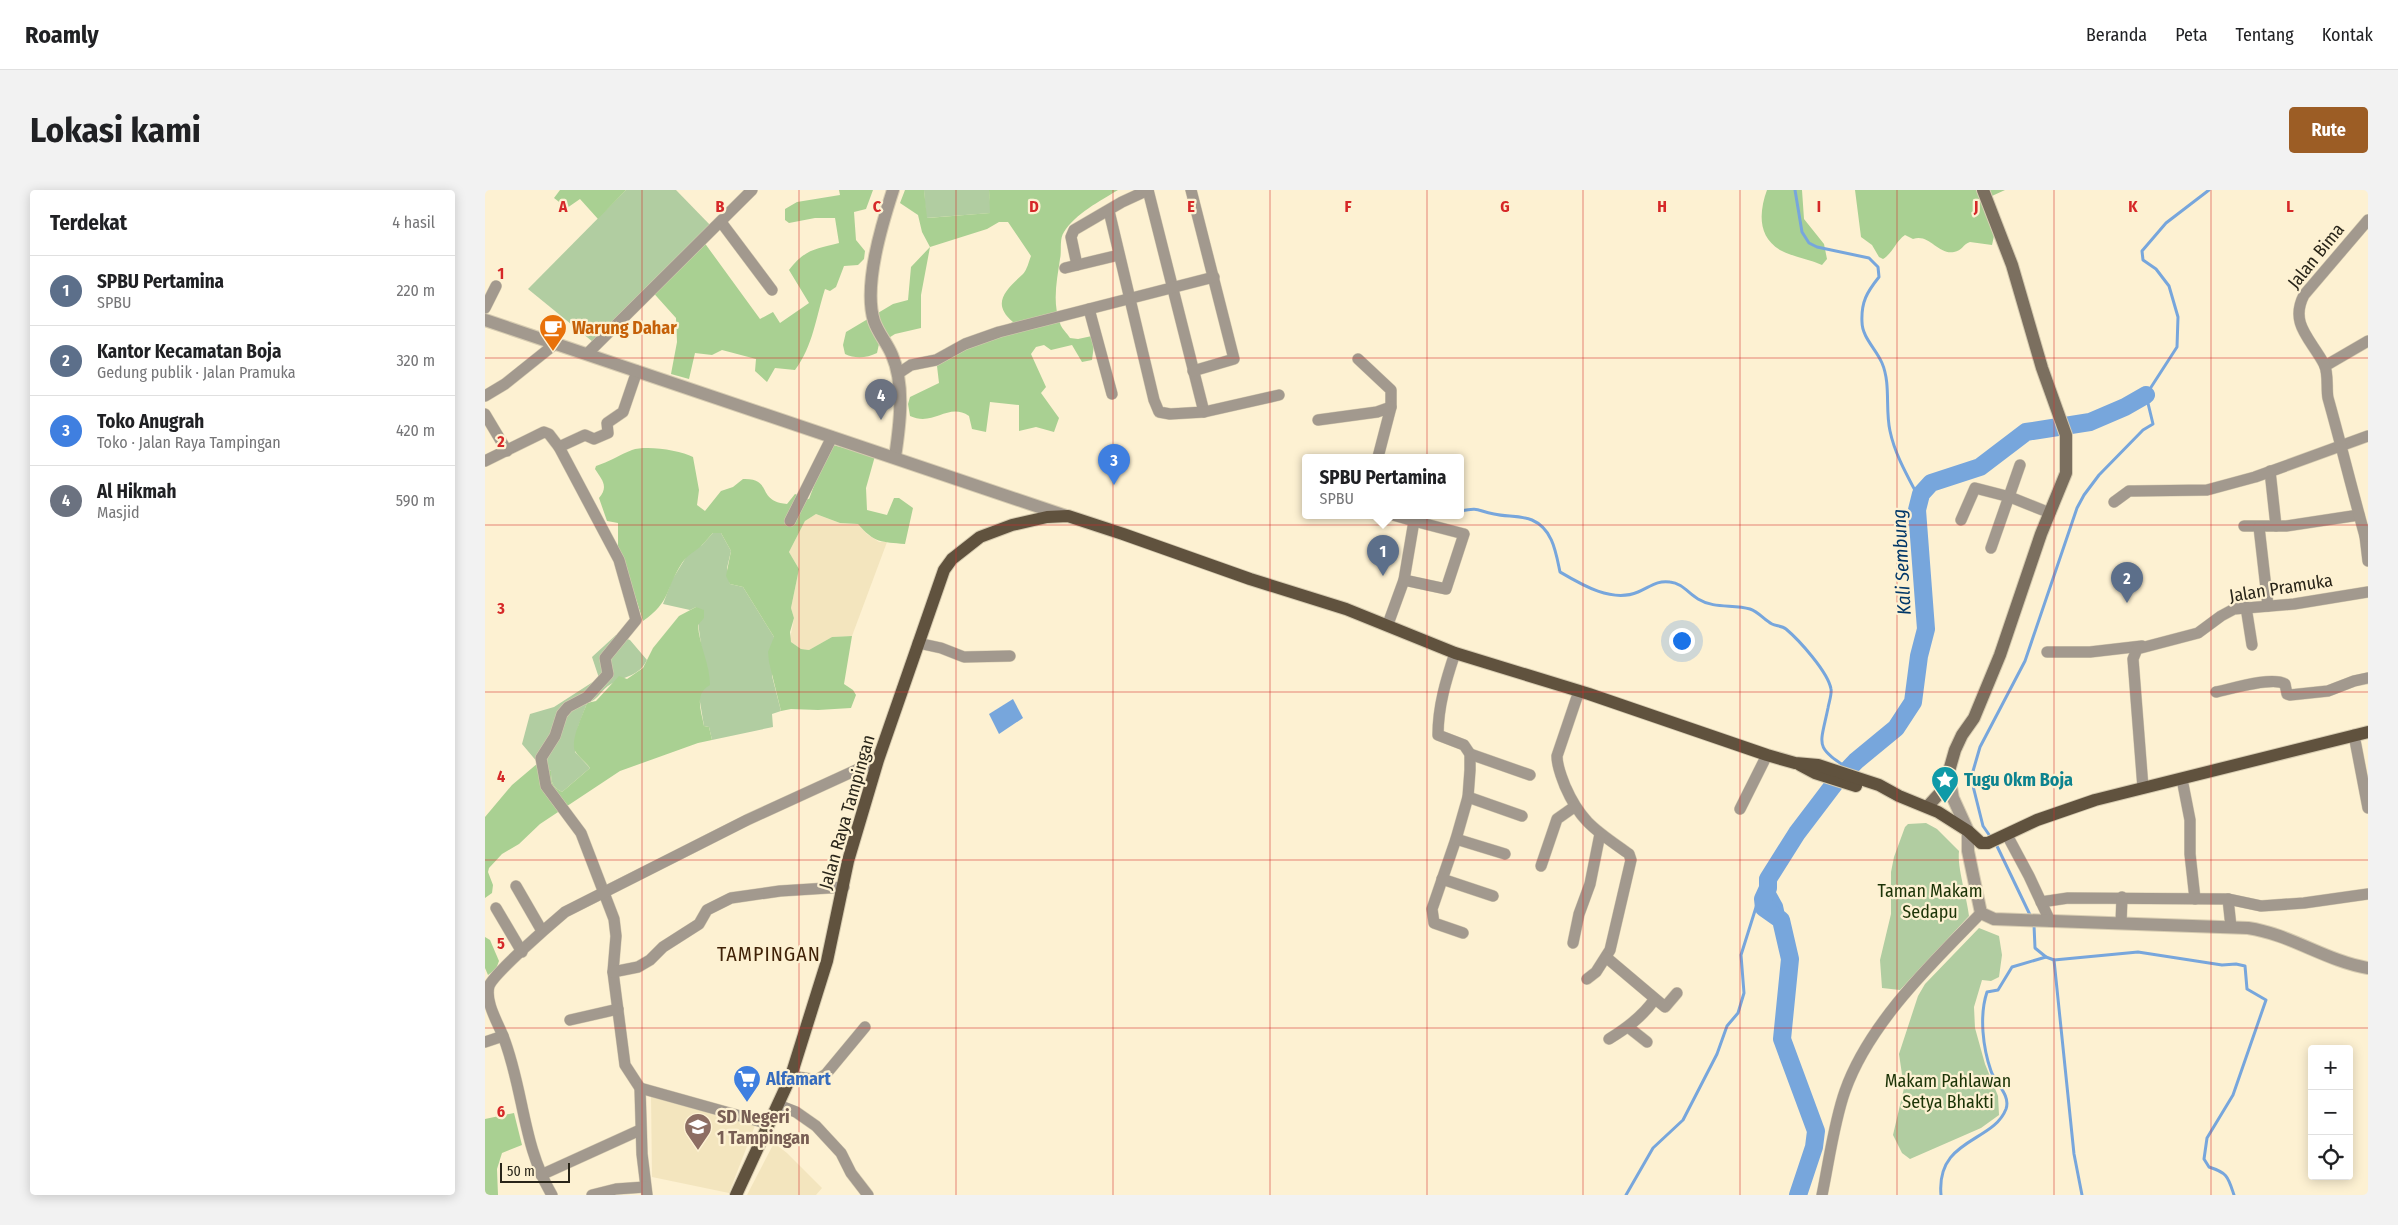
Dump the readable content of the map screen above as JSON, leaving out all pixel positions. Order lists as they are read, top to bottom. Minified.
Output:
{"streets":{"main road":["Jalan Raya Tampingan"],"street":["Jalan Bima","Jalan Pramuka"]},"districts":["TAMPINGAN"],"water":["Kali Sembung"],"parks":["Taman Makam Sedapu","Makam Pahlawan Setya Bhakti"],"places":{"cafe":["Warung Dahar"],"place":["Tugu 0km Boja"],"supermarket":["Alfamart"],"school or university":["SD Negeri 1 Tampingan"]},"scale_bar":"50 m","page":{"header":"Roamly","nav":["Beranda","Peta","Tentang","Kontak"],"buttons":"Rute","title":"Lokasi kami","heading":["Terdekat","4 hasil"],"list":[{"mark":"1","name":"SPBU Pertamina","note":"SPBU","value":"220 m"},{"mark":"2","name":"Kantor Kecamatan Boja","note":"Gedung publik · Jalan Pramuka","value":"320 m"},{"mark":"3","name":"Toko Anugrah","note":"Toko · Jalan Raya Tampingan","value":"420 m"},{"mark":"4","name":"Al Hikmah","note":"Masjid","value":"590 m"}],"pins":["4","3","1","2"],"popup":["SPBU Pertamina","SPBU"],"map_buttons":["+","−"],"scale":"50 m"},"grid":{"columns":["A","B","C","D","E","F","G","H","I","J","K","L"],"rows":["1","2","3","4","5","6"]}}
